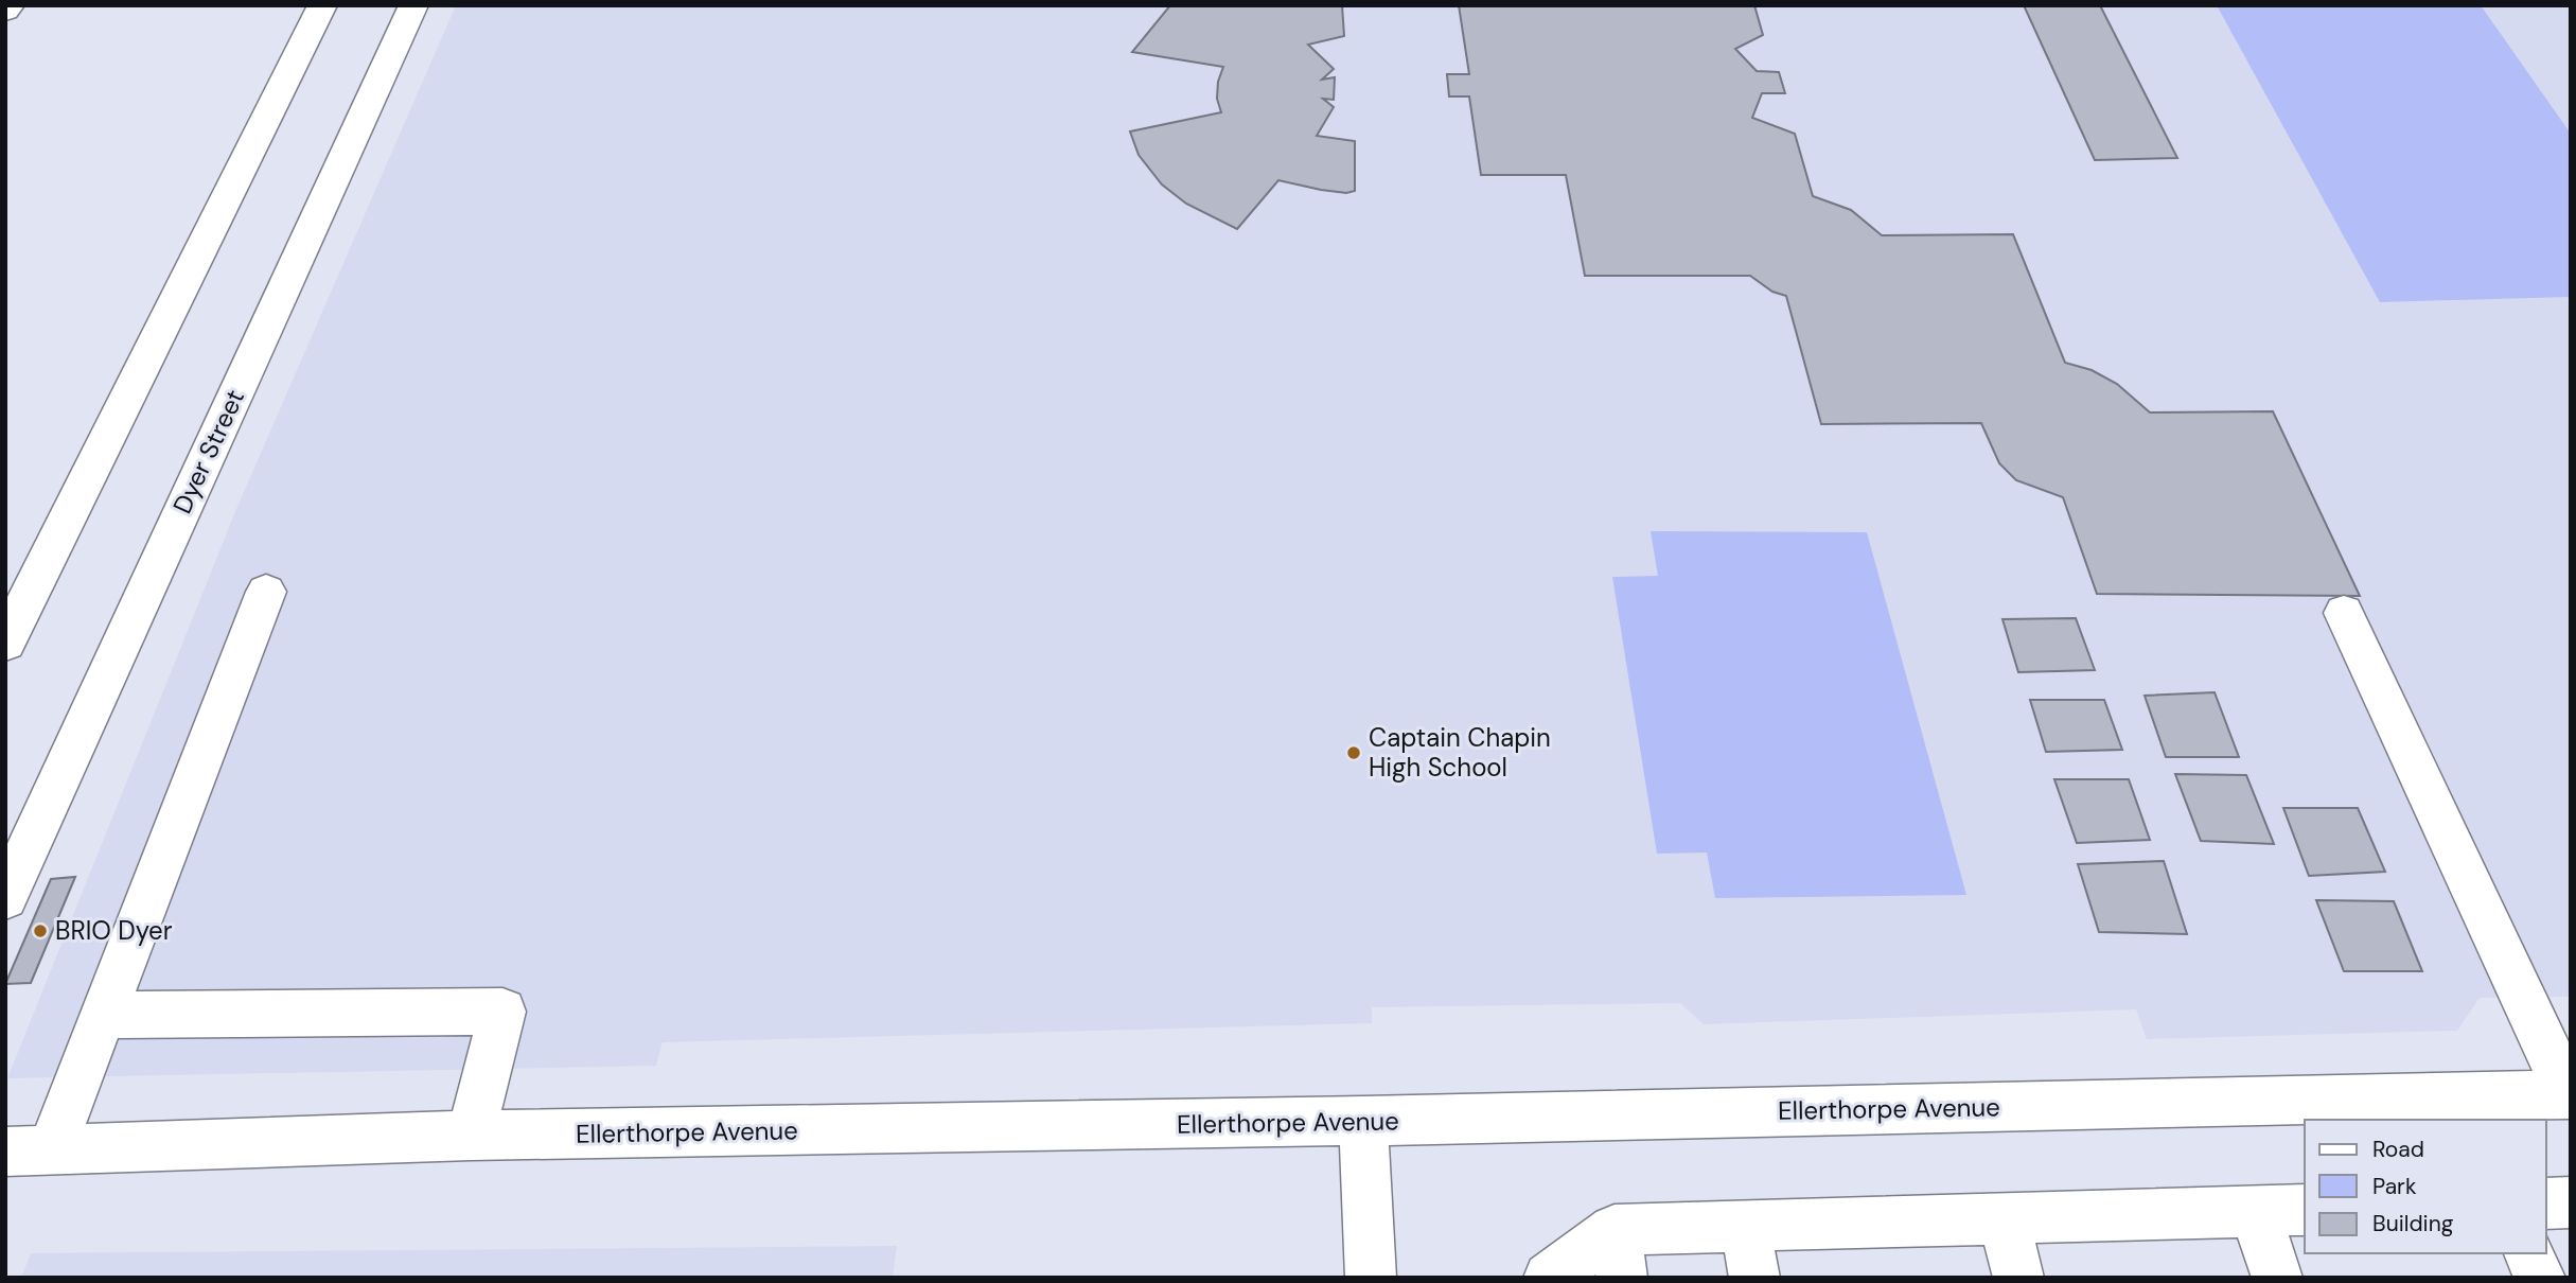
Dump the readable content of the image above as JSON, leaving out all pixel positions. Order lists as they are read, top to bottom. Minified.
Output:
{"streets":{"main road":["Dyer Street","Ellerthorpe Avenue"]},"places":["Captain Chapin High School","BRIO Dyer"],"legend":["Road","Park","Building"]}
